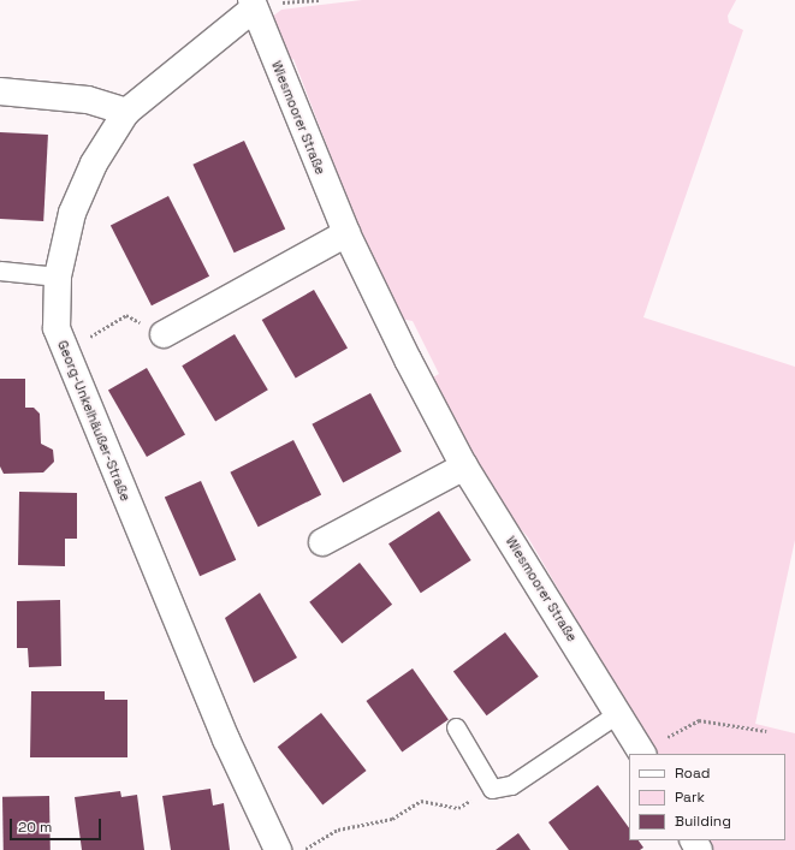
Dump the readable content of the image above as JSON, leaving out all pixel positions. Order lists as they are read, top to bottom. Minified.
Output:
{"streets":{"street":["Wiesmoorer Straße","Georg-Unkelhäußer-Straße"]},"crossings":[["Wiesmoorer Straße","Georg-Unkelhäußer-Straße"]],"legend":["Road","Park","Building"],"scale_bar":"20 m"}
